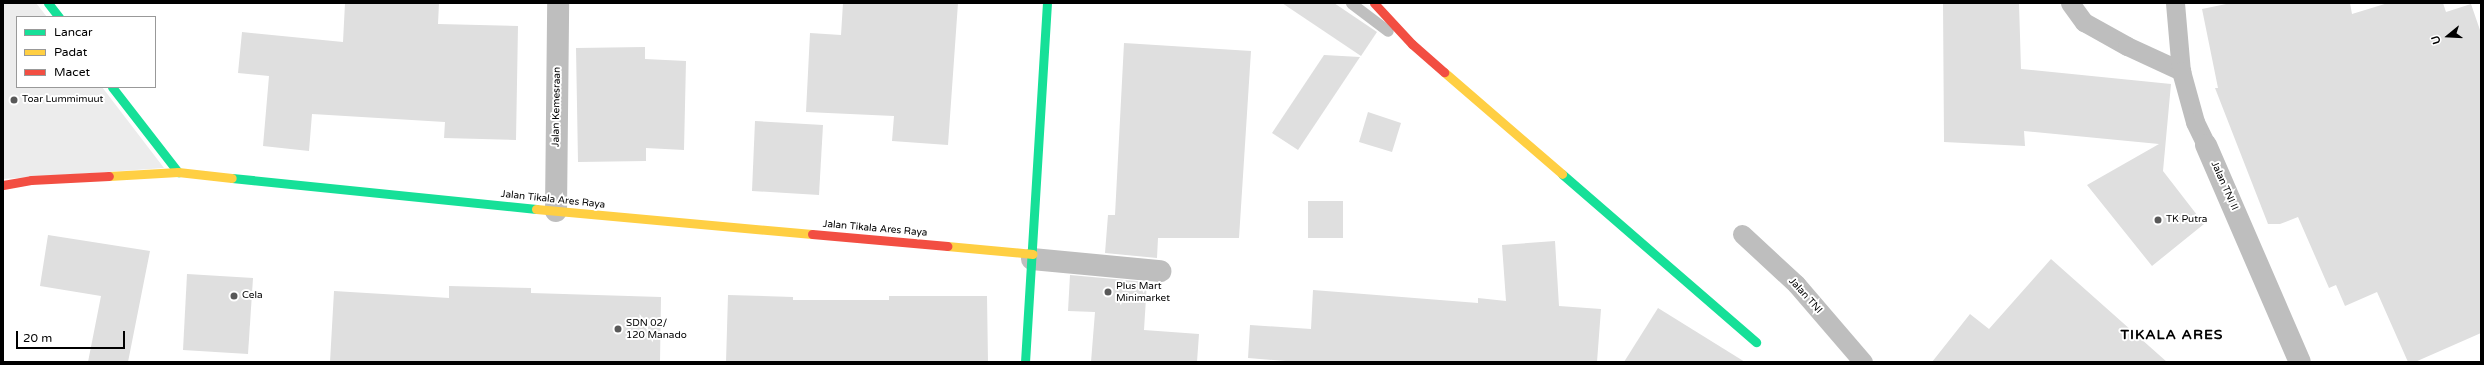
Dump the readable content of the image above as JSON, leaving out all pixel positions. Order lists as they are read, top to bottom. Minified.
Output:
{"streets":{"street":["Jalan Kemesraan","Jalan TNI II","Jalan Tikala Ares Raya"],"lane":["Jalan TNI"]},"crossings":[["Jalan Kemesraan","Jalan Tikala Ares Raya"]],"districts":["TIKALA ARES"],"places":["Toar Lummimuut","TK Putra","Plus Mart Minimarket","Cela","SDN 02/ 120 Manado"],"legend":["Lancar","Padat","Macet"],"scale_bar":"20 m","north":"left"}
